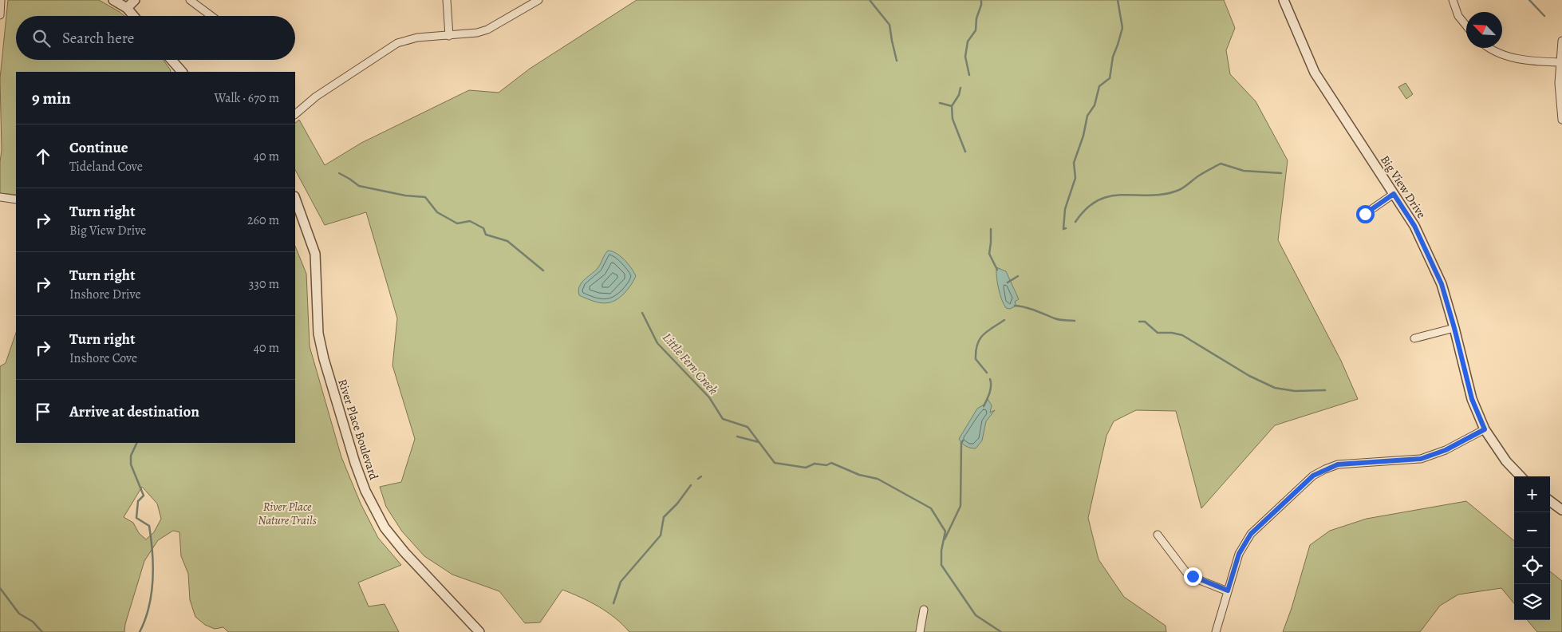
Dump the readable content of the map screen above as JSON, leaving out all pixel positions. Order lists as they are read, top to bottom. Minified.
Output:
{"streets":{"street":["Big View Drive","River Place Boulevard"]},"water":["Little Fern Creek"],"parks":["River Place Nature Trails"],"north":"top left","page":{"search":"Search here","heading":["9 min","Walk · 670 m"],"list":[["Continue","Tideland Cove","40 m"],["Turn right","Big View Drive","260 m"],["Turn right","Inshore Drive","330 m"],["Turn right","Inshore Cove","40 m"],"Arrive at destination"],"map_buttons":["+","−"]}}
